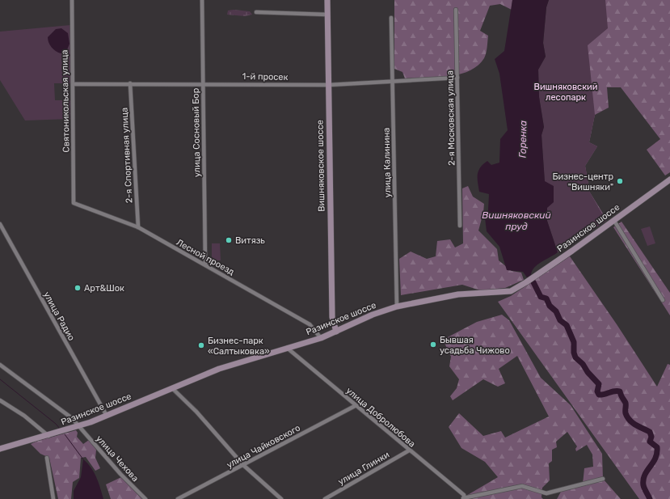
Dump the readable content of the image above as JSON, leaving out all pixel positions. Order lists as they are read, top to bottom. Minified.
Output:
{"streets":{"main road":["Вишняковское шоссе","Разинское шоссе"],"street":["1-й просек","Святоникольская улица","2-я Московская улица","улица Сосновый Бор","2-я Спортивная улица","улица Калинина","Лесной проезд","улица Радио","улица Добролюбова","улица Чайковского","улица Чехова","улица Глинки"]},"crossings":[["1-й просек","Святоникольская улица"],["1-й просек","2-я Московская улица"],["1-й просек","улица Сосновый Бор"],["1-й просек","2-я Спортивная улица"],["1-й просек","улица Калинина"],["1-й просек","Вишняковское шоссе"],["Святоникольская улица","Лесной проезд"],["улица Сосновый Бор","Лесной проезд"],["2-я Спортивная улица","Лесной проезд"],["улица Калинина","Разинское шоссе"],["Вишняковское шоссе","Разинское шоссе"],["Разинское шоссе","Лесной проезд"],["Разинское шоссе","улица Радио"],["Разинское шоссе","улица Добролюбова"],["Разинское шоссе","улица Чехова"],["улица Добролюбова","улица Чайковского"],["улица Добролюбова","улица Глинки"]],"water":["Горенка","Вишняковский пруд"],"parks":["Вишняковский лесопарк"],"places":["Бизнес-центр \"Вишняки\"","Витязь","Арт&Шок","Бывшая усадьба Чижово","Бизнес-парк «Салтыковка»"]}
